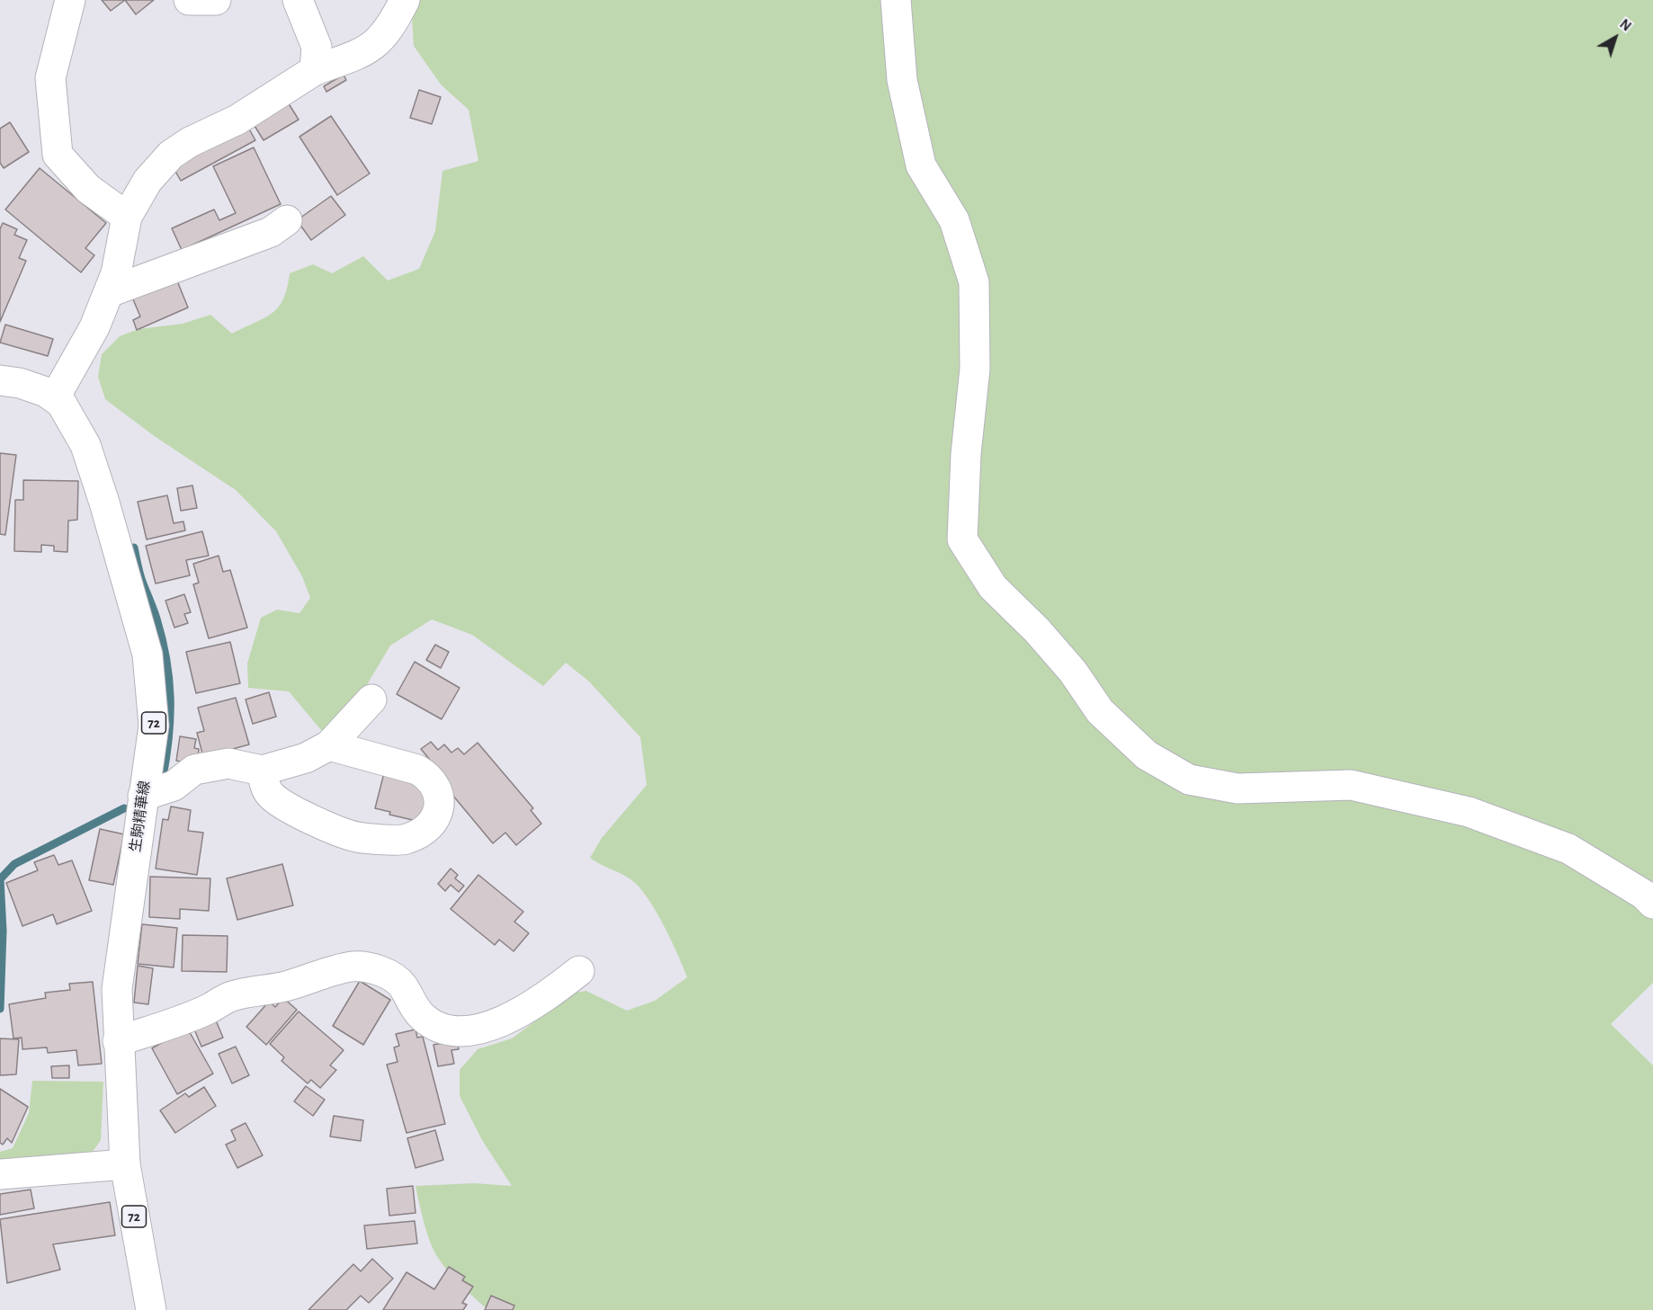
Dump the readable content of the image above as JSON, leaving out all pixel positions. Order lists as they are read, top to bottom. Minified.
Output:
{"streets":{"street":["72","生駒精華線"]},"north":"top right"}
